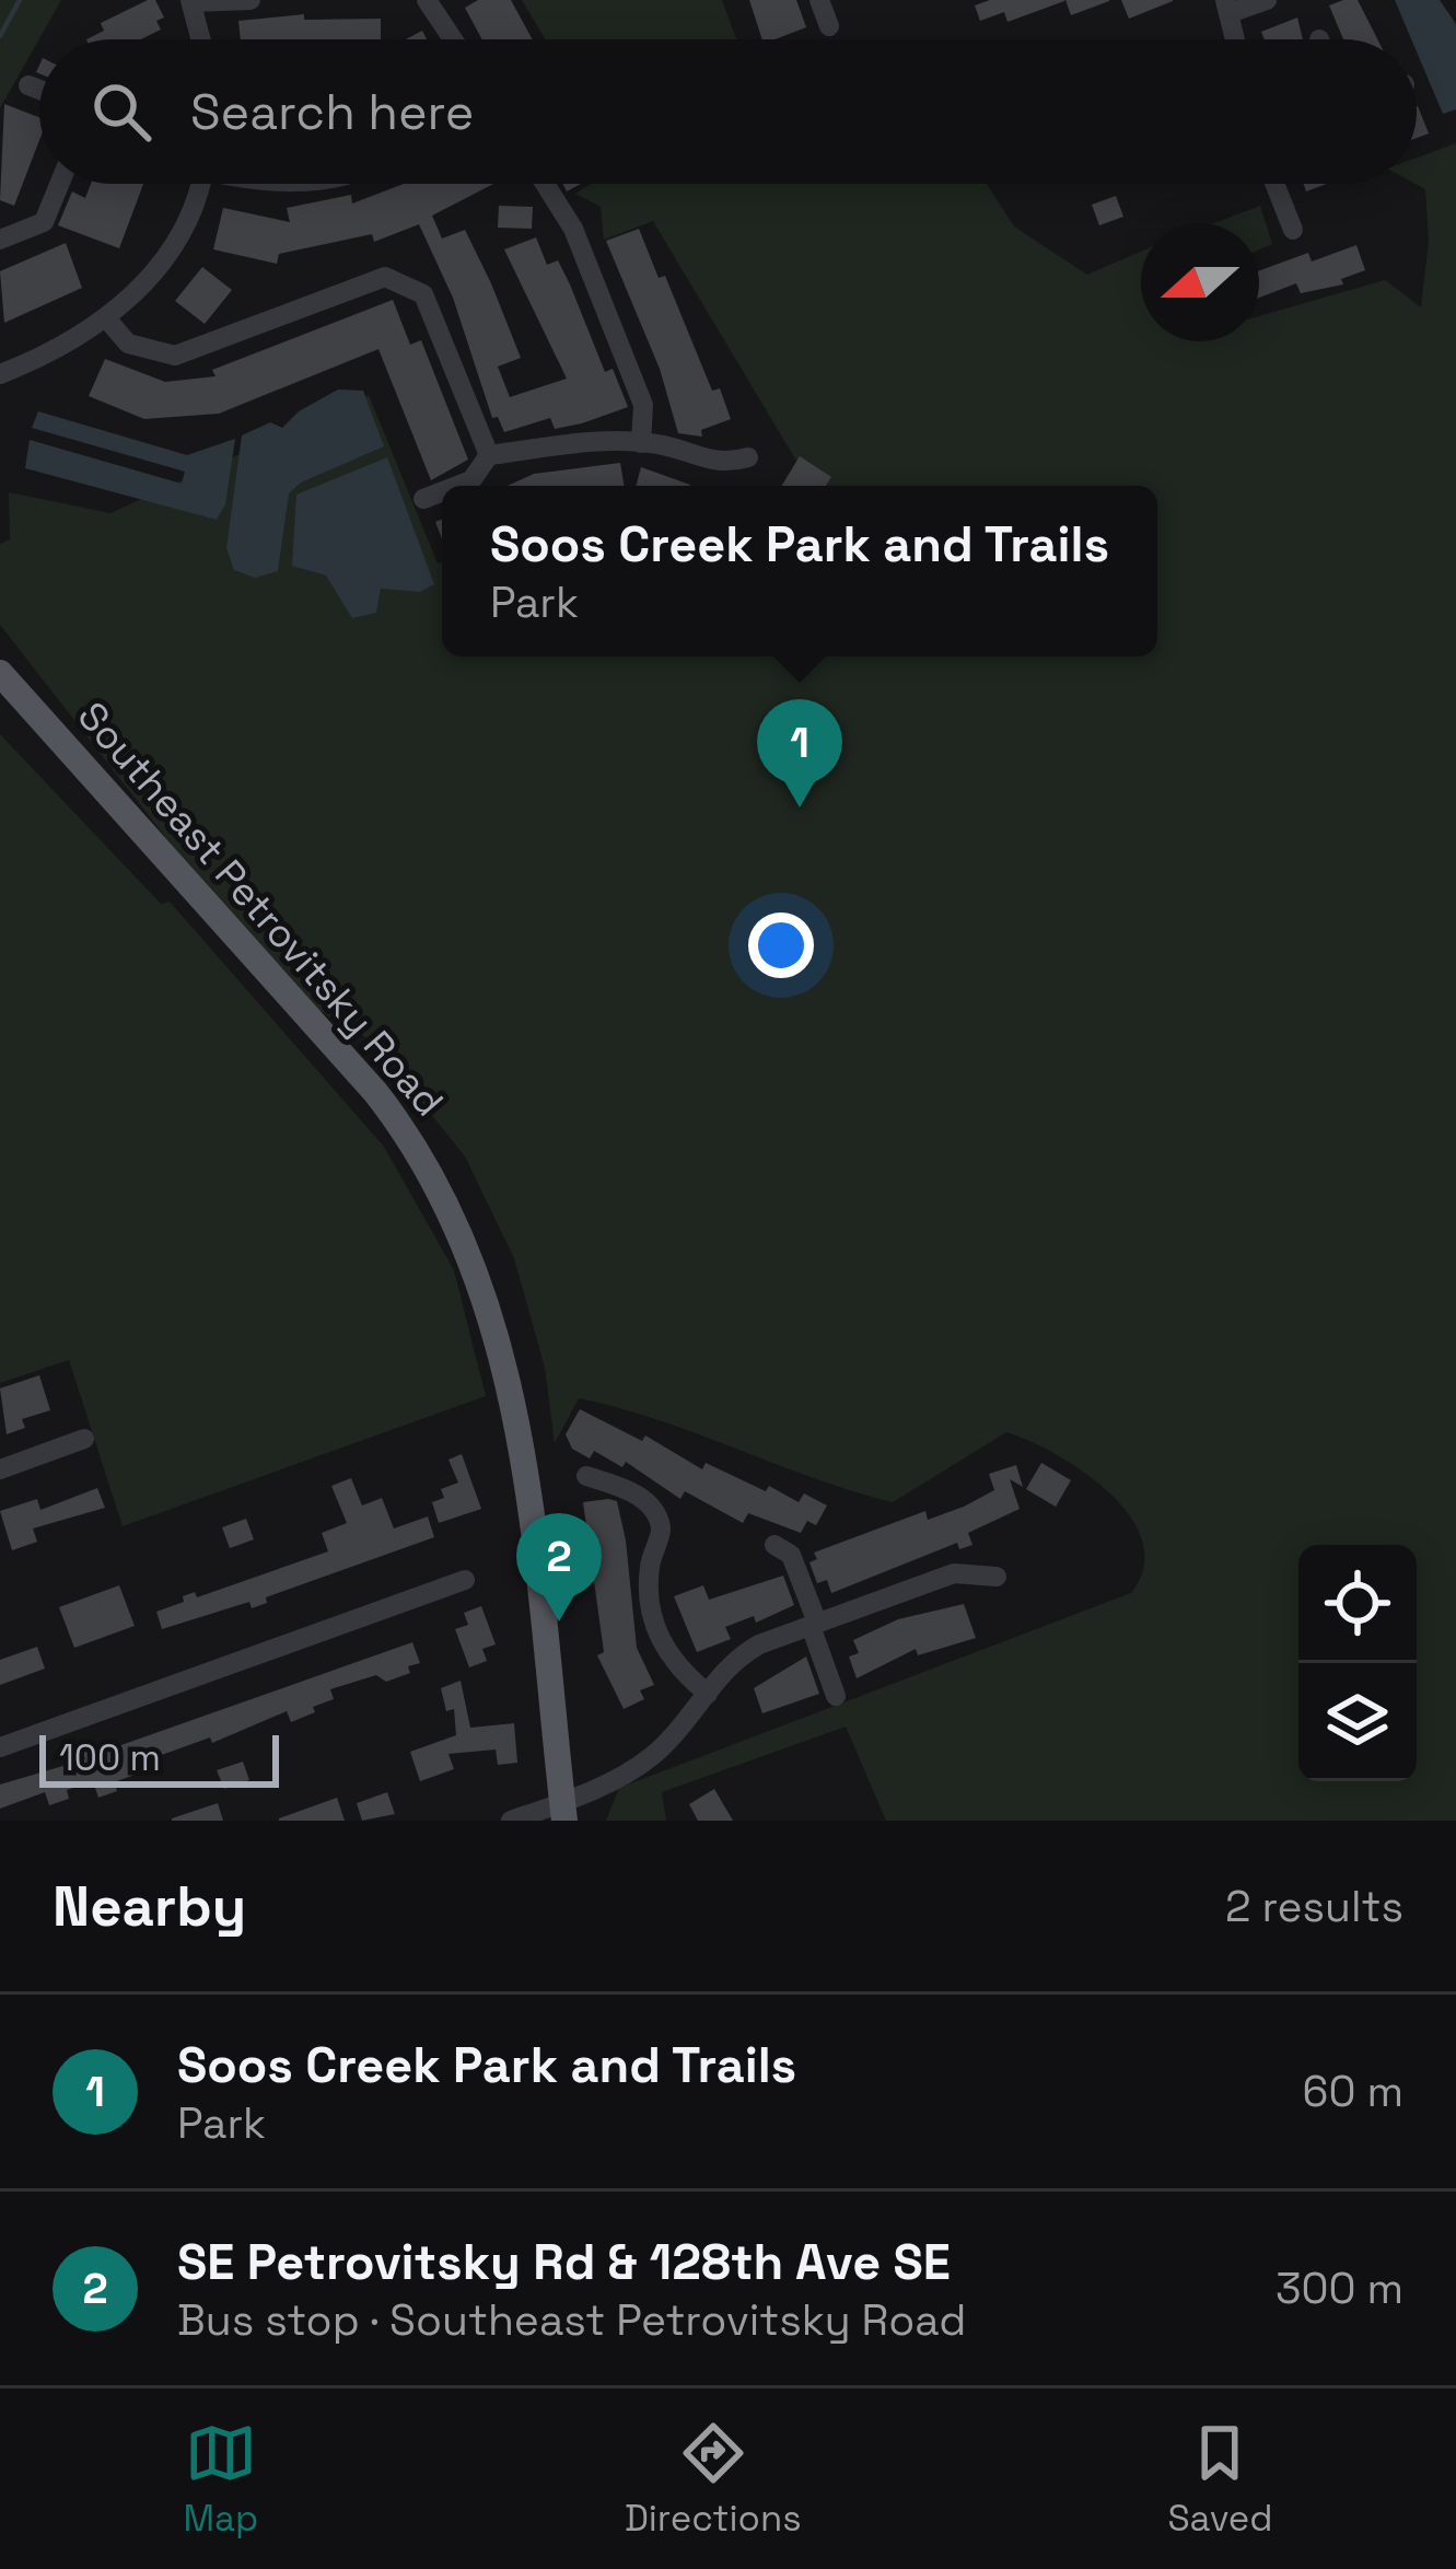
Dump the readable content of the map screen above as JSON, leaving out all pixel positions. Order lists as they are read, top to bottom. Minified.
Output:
{"streets":{"main road":["Southeast Petrovitsky Road"]},"scale_bar":"100 m","north":"left","page":{"search":"Search here","popup":["Soos Creek Park and Trails","Park"],"pins":["1","2"],"scale":"100 m","heading":["Nearby","2 results"],"list":[{"mark":"1","name":"Soos Creek Park and Trails","note":"Park","value":"60 m"},{"mark":"2","name":"SE Petrovitsky Rd & 128th Ave SE","note":"Bus stop · Southeast Petrovitsky Road","value":"300 m"}],"nav":["Map","Directions","Saved"]}}
